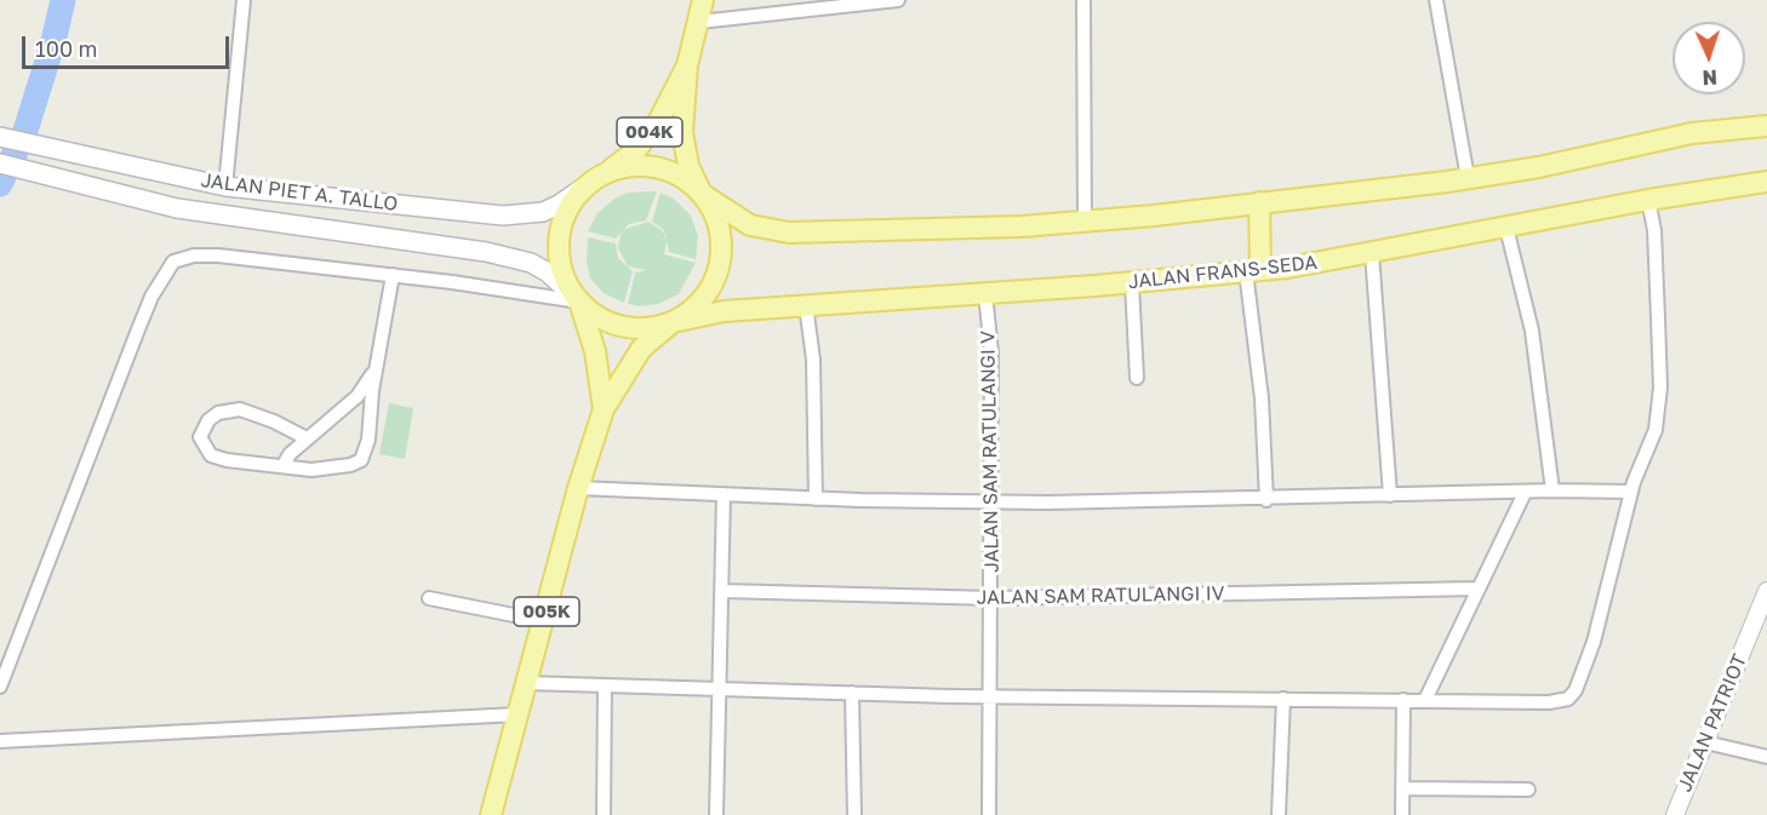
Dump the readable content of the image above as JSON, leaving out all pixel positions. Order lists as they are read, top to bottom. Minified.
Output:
{"streets":{"main road":["004K","JALAN PIET A. TALLO","JALAN FRANS-SEDA","005K"],"street":["JALAN SAM RATULANGI V","JALAN SAM RATULANGI IV","JALAN PATRIOT"]},"crossings":[["004K","JALAN PIET A. TALLO"],["004K","JALAN FRANS-SEDA"],["004K","005K"],["JALAN PIET A. TALLO","JALAN FRANS-SEDA"],["JALAN PIET A. TALLO","005K"],["JALAN FRANS-SEDA","JALAN SAM RATULANGI V"],["JALAN FRANS-SEDA","005K"],["JALAN SAM RATULANGI V","JALAN SAM RATULANGI IV"]],"scale_bar":"100 m","north":"bottom"}
